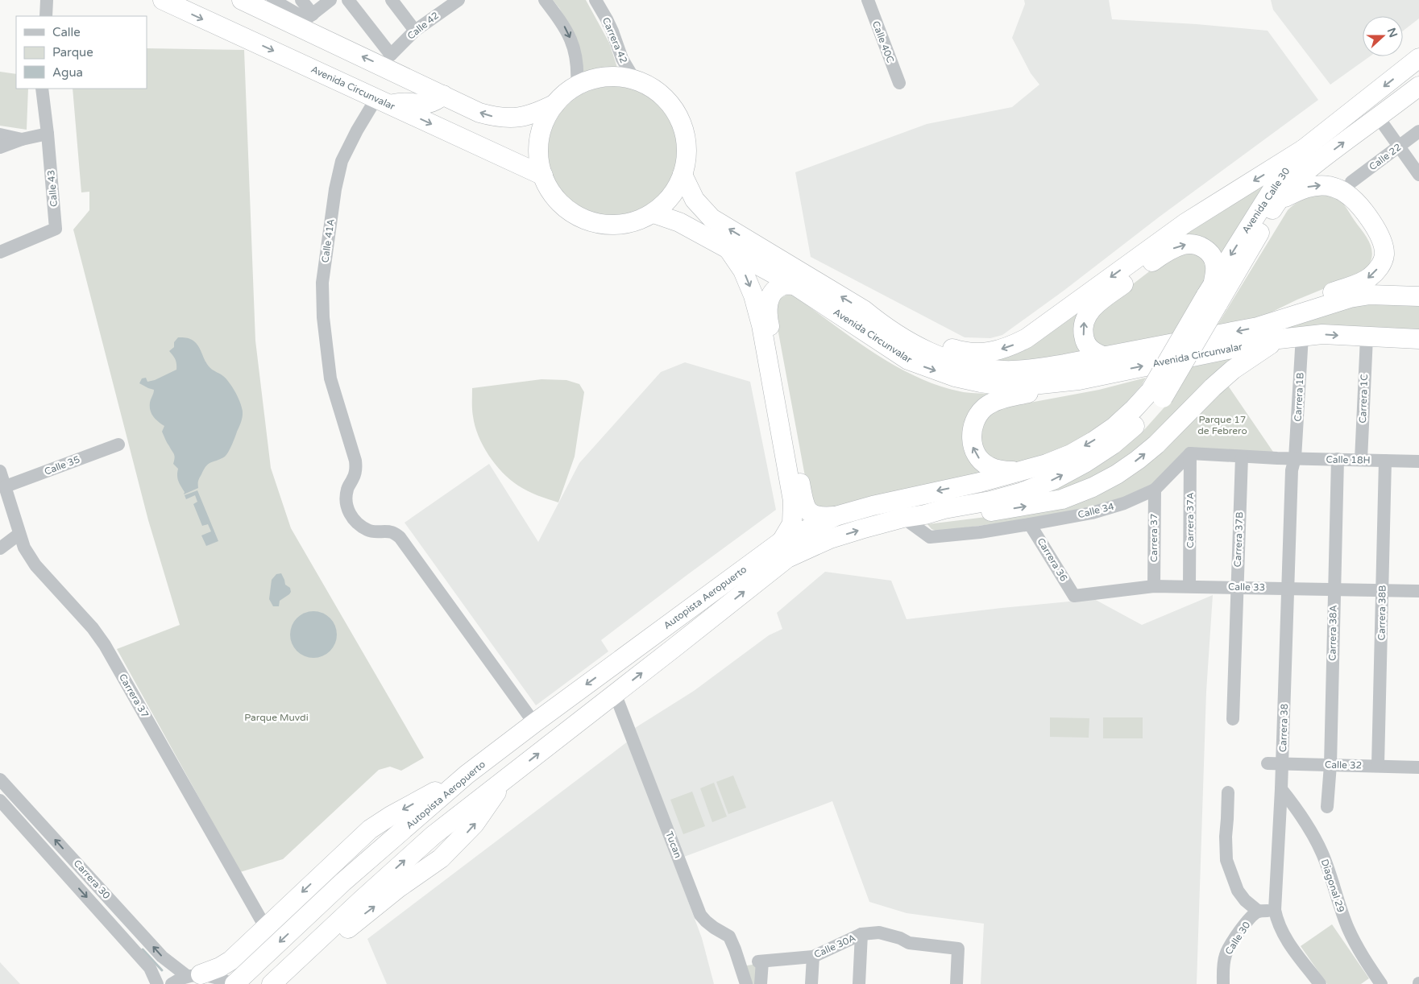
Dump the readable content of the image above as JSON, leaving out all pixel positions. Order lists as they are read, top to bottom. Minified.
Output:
{"streets":{"highway":["Avenida Circunvalar","Avenida Calle 30","Autopista Aeropuerto"],"street":["Calle 42","Carrera 42","Calle 40C","Calle 22","Calle 43","Calle 41A","Carrera 1B","Carrera 1C","Calle 18H","Calle 35","Calle 34","Carrera 37A","Carrera 37","Carrera 37B","Carrera 36","Calle 33","Carrera 38B","Carrera 38A","Carrera 38","Calle 32","Tucan","Carrera 30","Diagonal 29","Calle 30","Calle 30A"]},"crossings":[["Avenida Circunvalar","Calle 41A"],["Avenida Circunvalar","Carrera 1B"],["Avenida Circunvalar","Carrera 1C"],["Avenida Calle 30","Autopista Aeropuerto"],["Calle 41A","Autopista Aeropuerto"],["Carrera 1B","Calle 18H"],["Carrera 1B","Carrera 38"],["Carrera 1C","Calle 18H"],["Calle 18H","Carrera 37B"],["Calle 18H","Carrera 38B"],["Calle 18H","Carrera 38A"],["Calle 18H","Carrera 38"],["Calle 35","Carrera 37"],["Calle 34","Carrera 37A"],["Calle 34","Carrera 37"],["Calle 34","Carrera 36"],["Calle 34","Autopista Aeropuerto"],["Carrera 37A","Calle 33"],["Carrera 37","Calle 33"],["Carrera 37B","Calle 33"],["Carrera 36","Calle 33"],["Calle 33","Carrera 38B"],["Calle 33","Carrera 38A"],["Calle 33","Carrera 38"],["Autopista Aeropuerto","Tucan"],["Carrera 38B","Calle 32"],["Carrera 38A","Calle 32"],["Carrera 38","Calle 32"],["Carrera 38","Diagonal 29"]],"parks":["Parque 17 de Febrero","Parque Muvdi"],"legend":["Calle","Parque","Agua"],"north":"right"}
